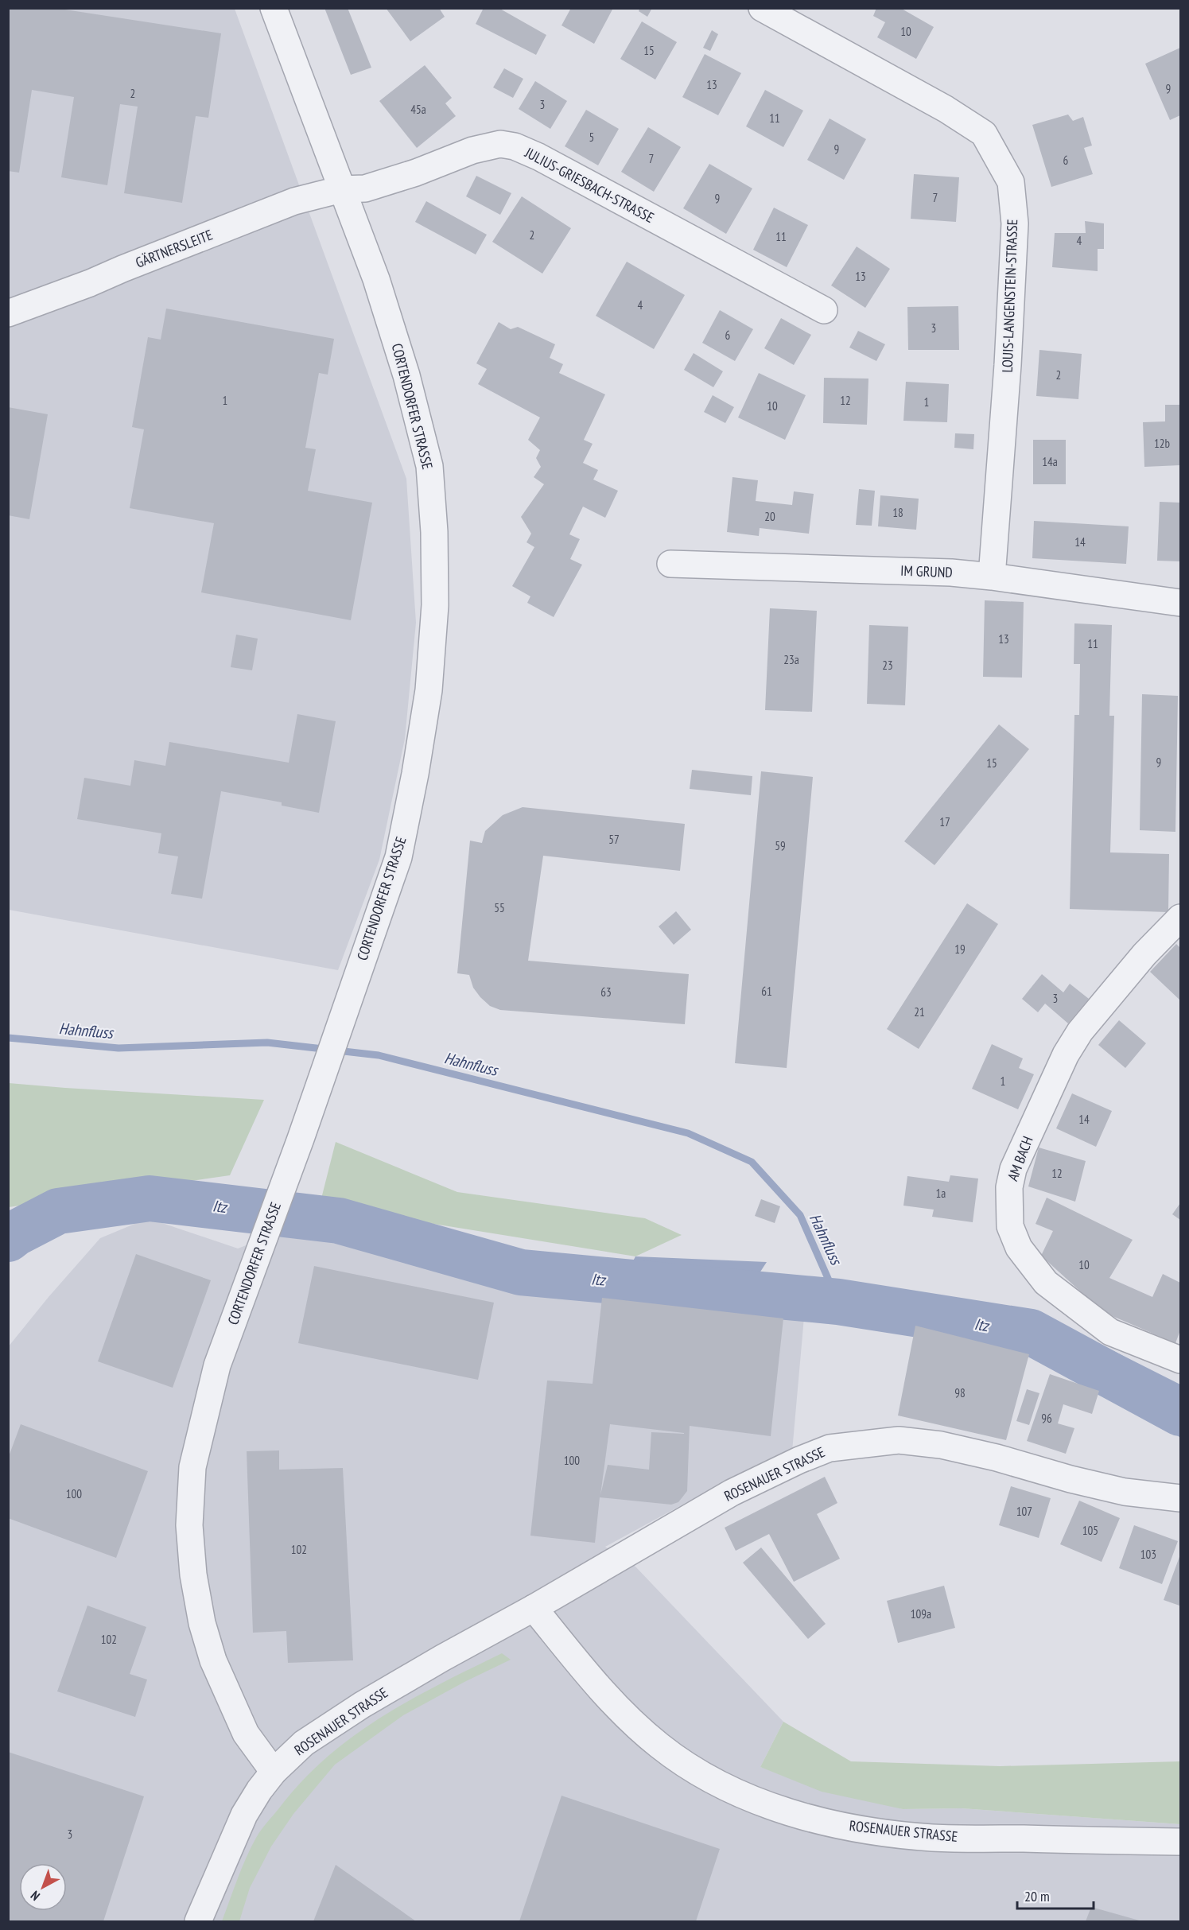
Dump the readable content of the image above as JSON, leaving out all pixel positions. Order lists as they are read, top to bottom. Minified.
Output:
{"streets":{"street":["JULIUS-GRIESBACH-STRASSE","GÄRTNERSLEITE","LOUIS-LANGENSTEIN-STRASSE","CORTENDORFER STRASSE","IM GRUND","AM BACH","ROSENAUER STRASSE"]},"crossings":[["JULIUS-GRIESBACH-STRASSE","GÄRTNERSLEITE"],["JULIUS-GRIESBACH-STRASSE","CORTENDORFER STRASSE"],["GÄRTNERSLEITE","CORTENDORFER STRASSE"],["LOUIS-LANGENSTEIN-STRASSE","IM GRUND"],["CORTENDORFER STRASSE","ROSENAUER STRASSE"]],"water":["Hahnfluss","Itz"],"house_numbers":["10","15","13","9","2","3","45a","11","5","9","7","6","7","9","2","11","4","13","4","3","6","2","1","12","1","10","12b","14a","18","20","14","13","11","23a","23","9","15","17","57","59","55","19","61","63","3","21","1","14","12","1a","10","98","96","100","100","107","105","102","103","109a","102","3"],"scale_bar":"20 m","north":"bottom left"}
